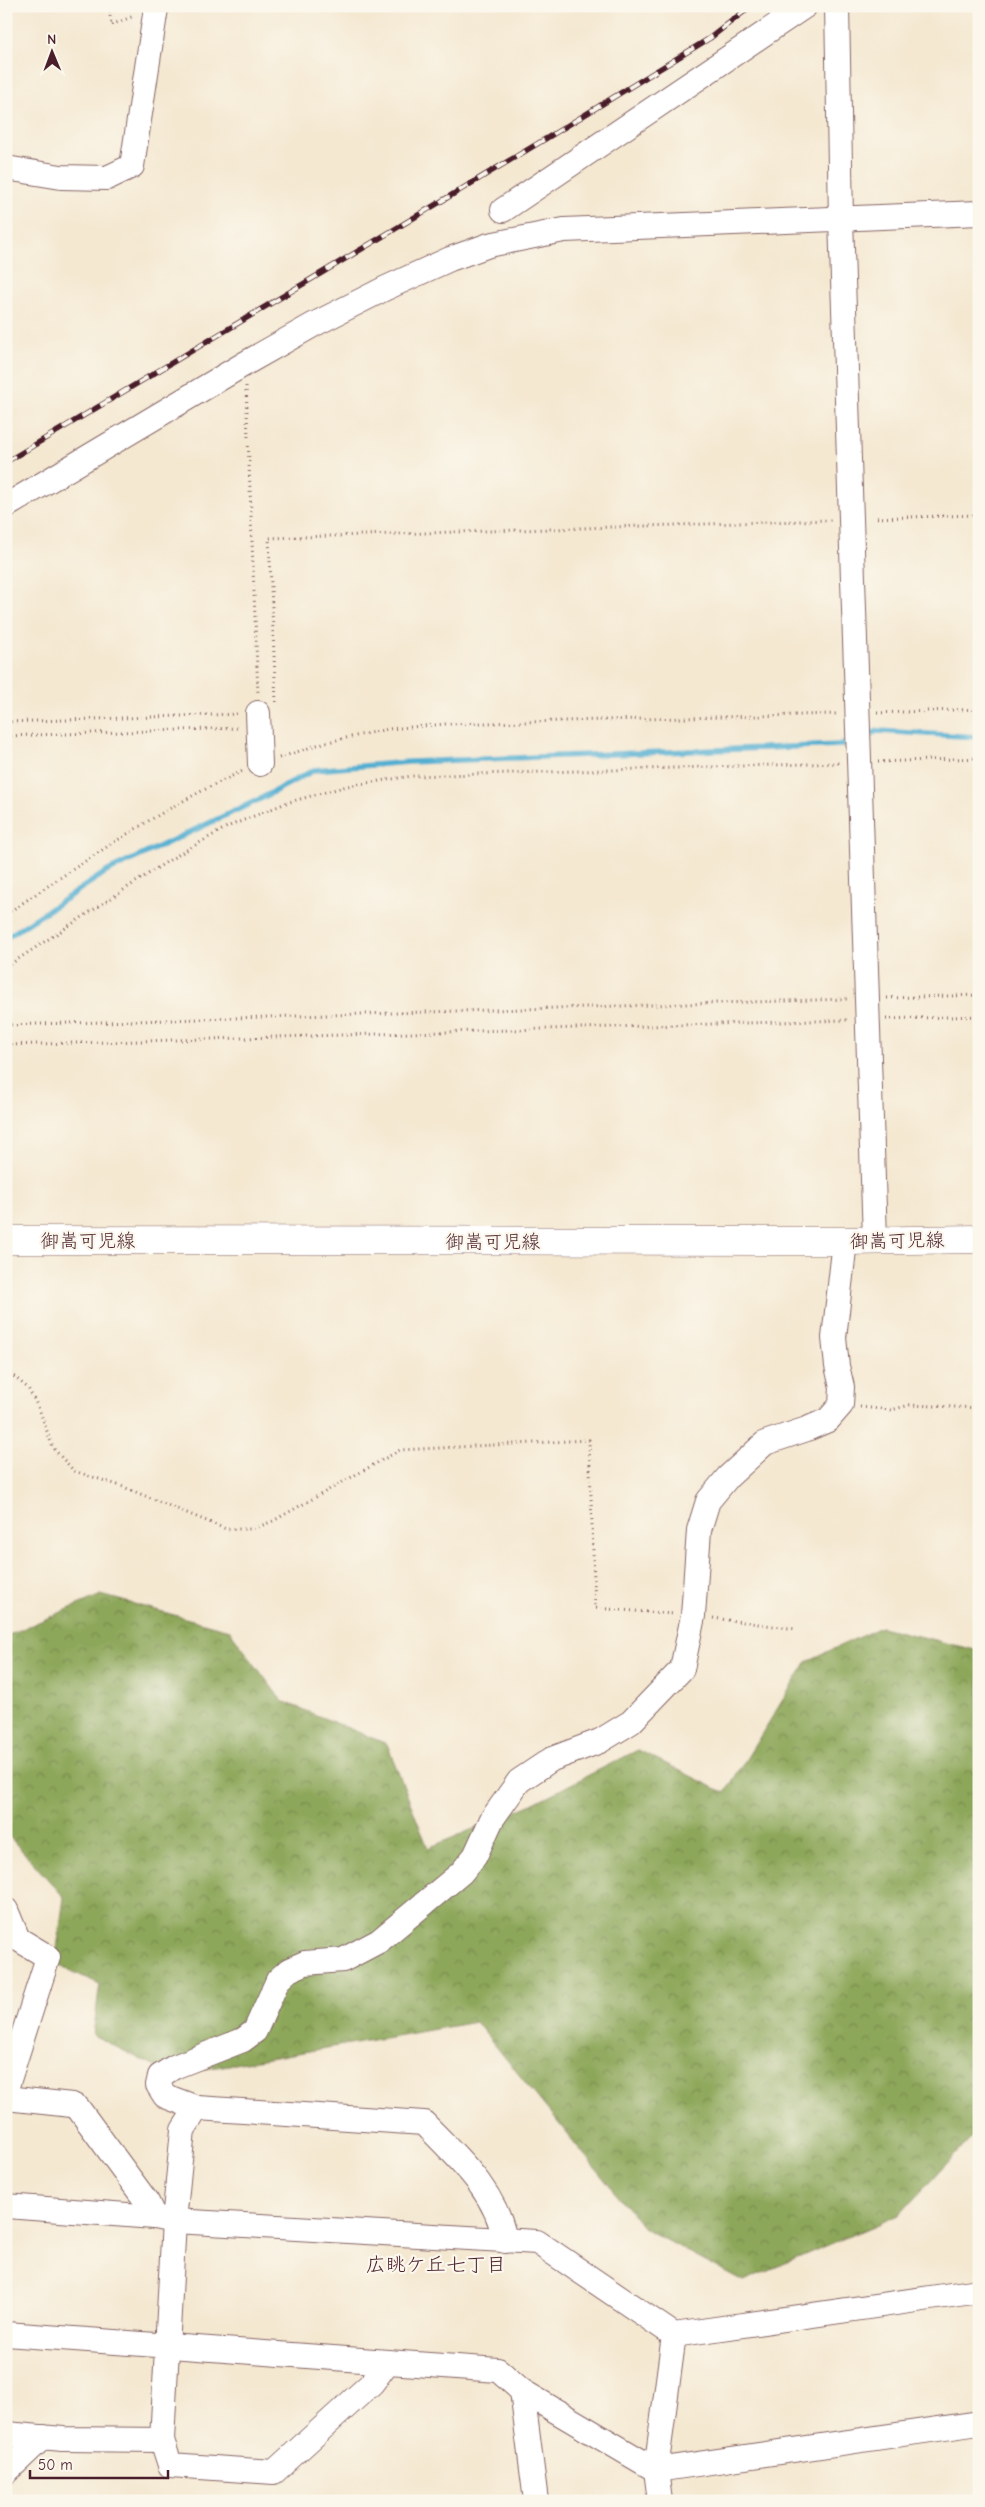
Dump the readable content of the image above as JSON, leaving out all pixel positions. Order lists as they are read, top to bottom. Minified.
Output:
{"streets":{"main road":["御嵩可児線"]},"districts":["広眺ケ丘七丁目"],"scale_bar":"50 m","north":"top"}
